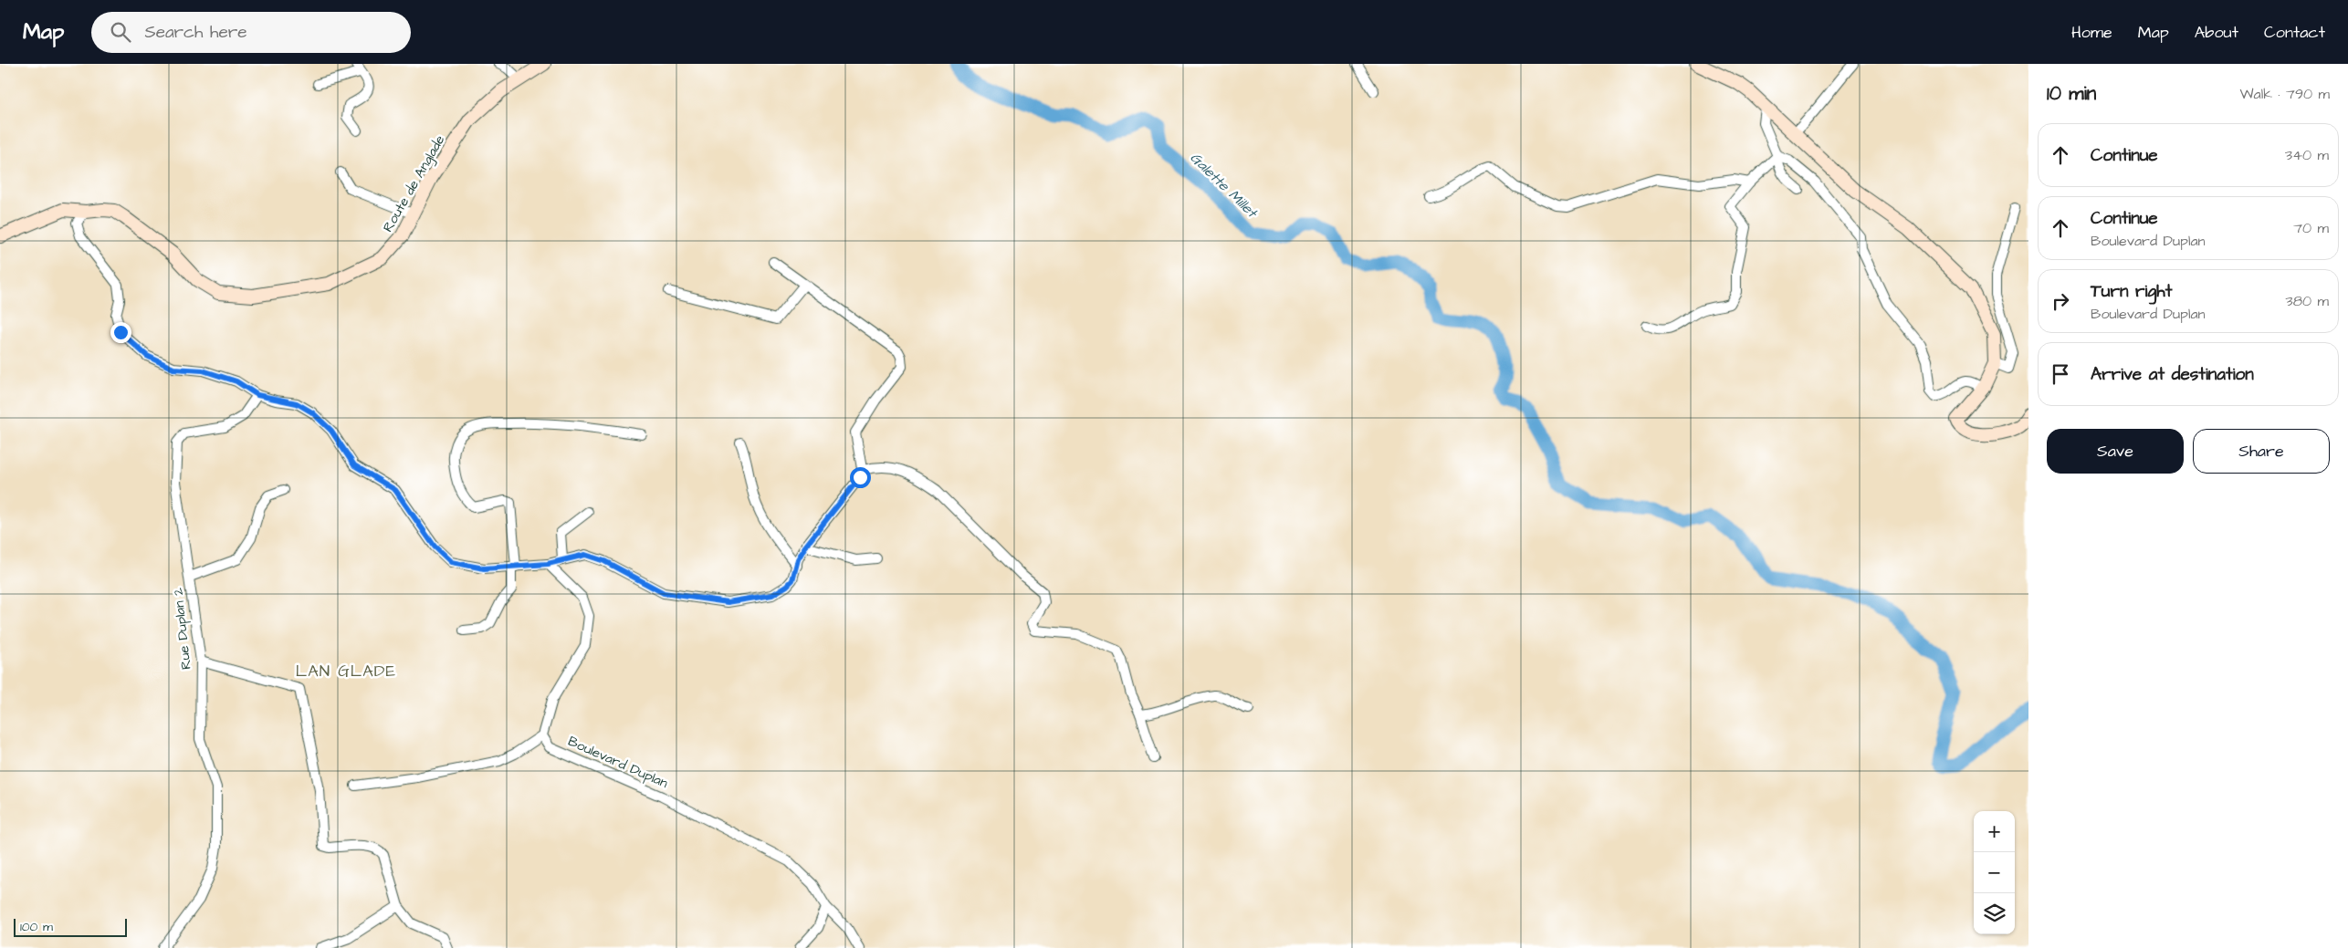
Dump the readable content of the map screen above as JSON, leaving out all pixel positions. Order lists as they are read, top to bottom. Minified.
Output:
{"streets":{"street":["Route de Anglade","Rue Duplan 2","Boulevard Duplan"]},"districts":["LAN GLADE"],"water":["Galette Millet"],"scale_bar":"100 m","page":{"header":"Map","search":"Search here","nav":["Home","Map","About","Contact"],"heading":["10 min","Walk · 790 m"],"list":[["Continue","340 m"],["Continue","Boulevard Duplan","70 m"],["Turn right","Boulevard Duplan","380 m"],"Arrive at destination"],"buttons":["Save","Share"],"map_buttons":["+","−"],"scale":"100 m"}}
